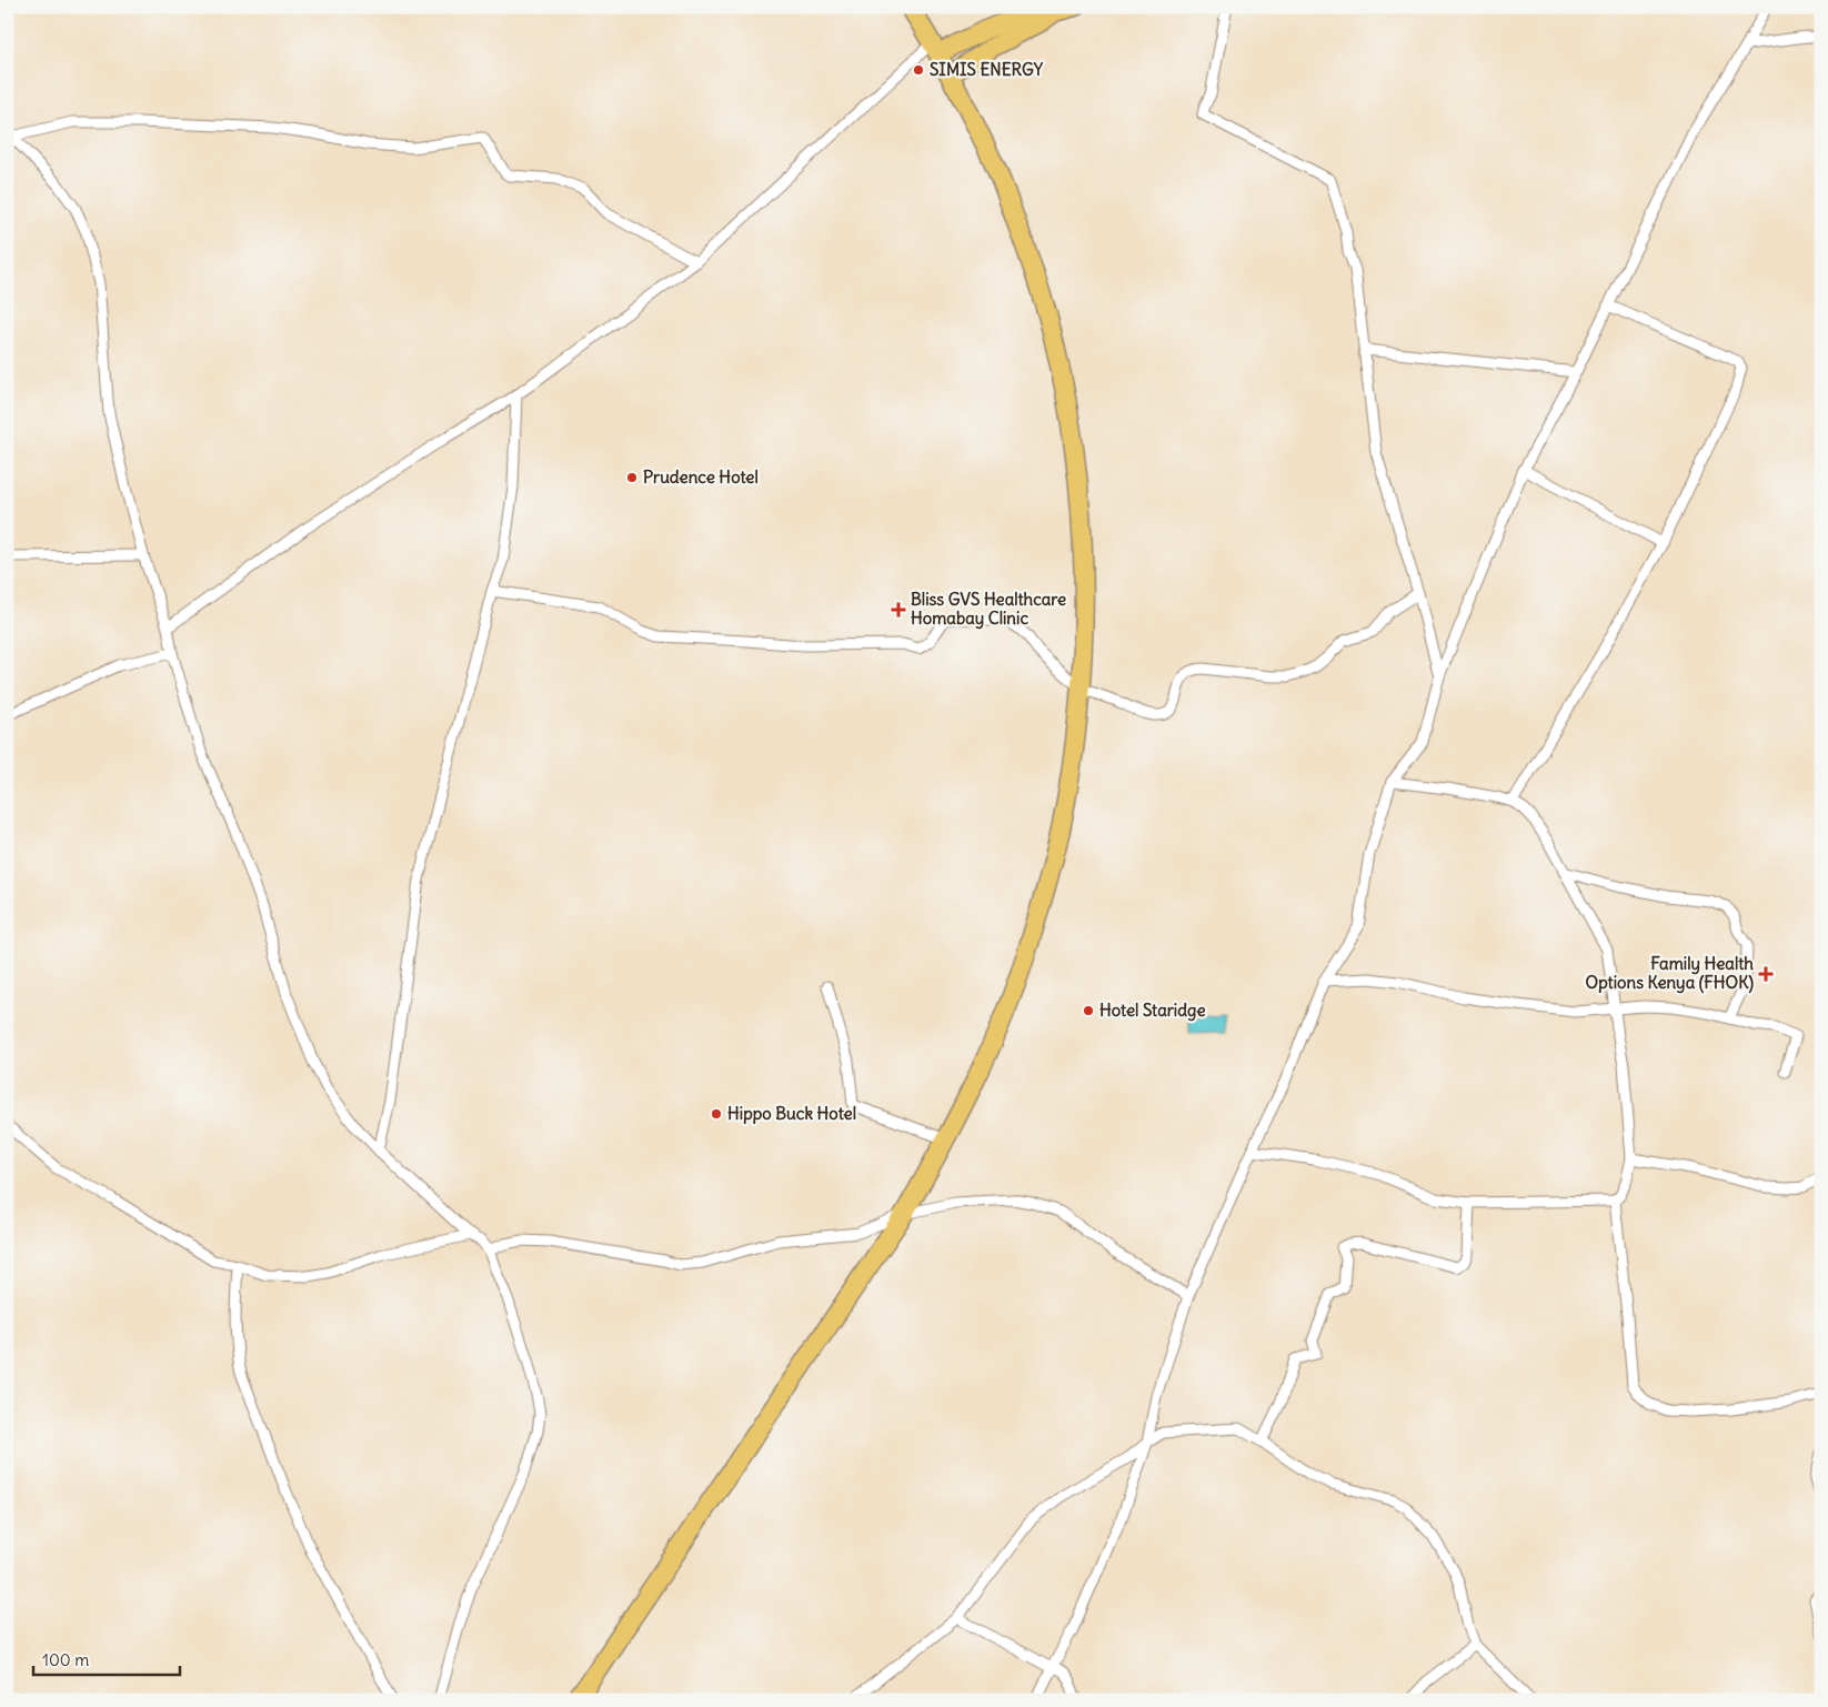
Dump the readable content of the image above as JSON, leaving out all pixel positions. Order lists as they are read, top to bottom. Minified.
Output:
{"places":{"other":["SIMIS ENERGY","Prudence Hotel","Hotel Staridge","Hippo Buck Hotel"],"health":["Bliss GVS Healthcare Homabay Clinic","Family Health Options Kenya (FHOK)"]},"scale_bar":"100 m"}
